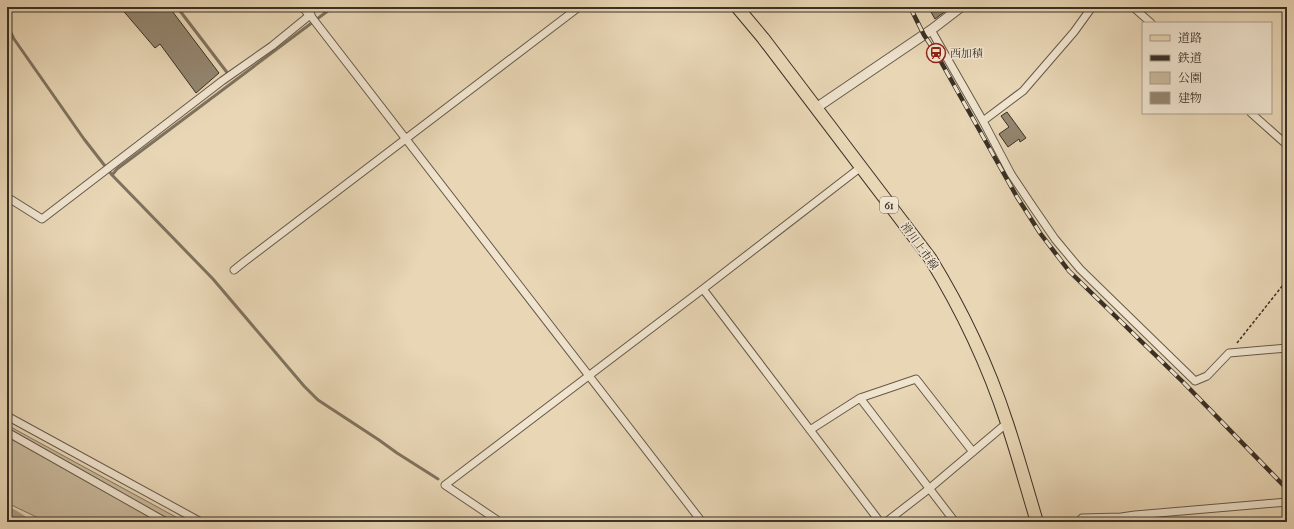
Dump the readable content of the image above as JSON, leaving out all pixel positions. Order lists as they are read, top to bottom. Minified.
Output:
{"streets":{"main road":["61","滑川上市線"]},"places":{"station":["西加積"]},"legend":["道路","鉄道","公園","建物"]}
